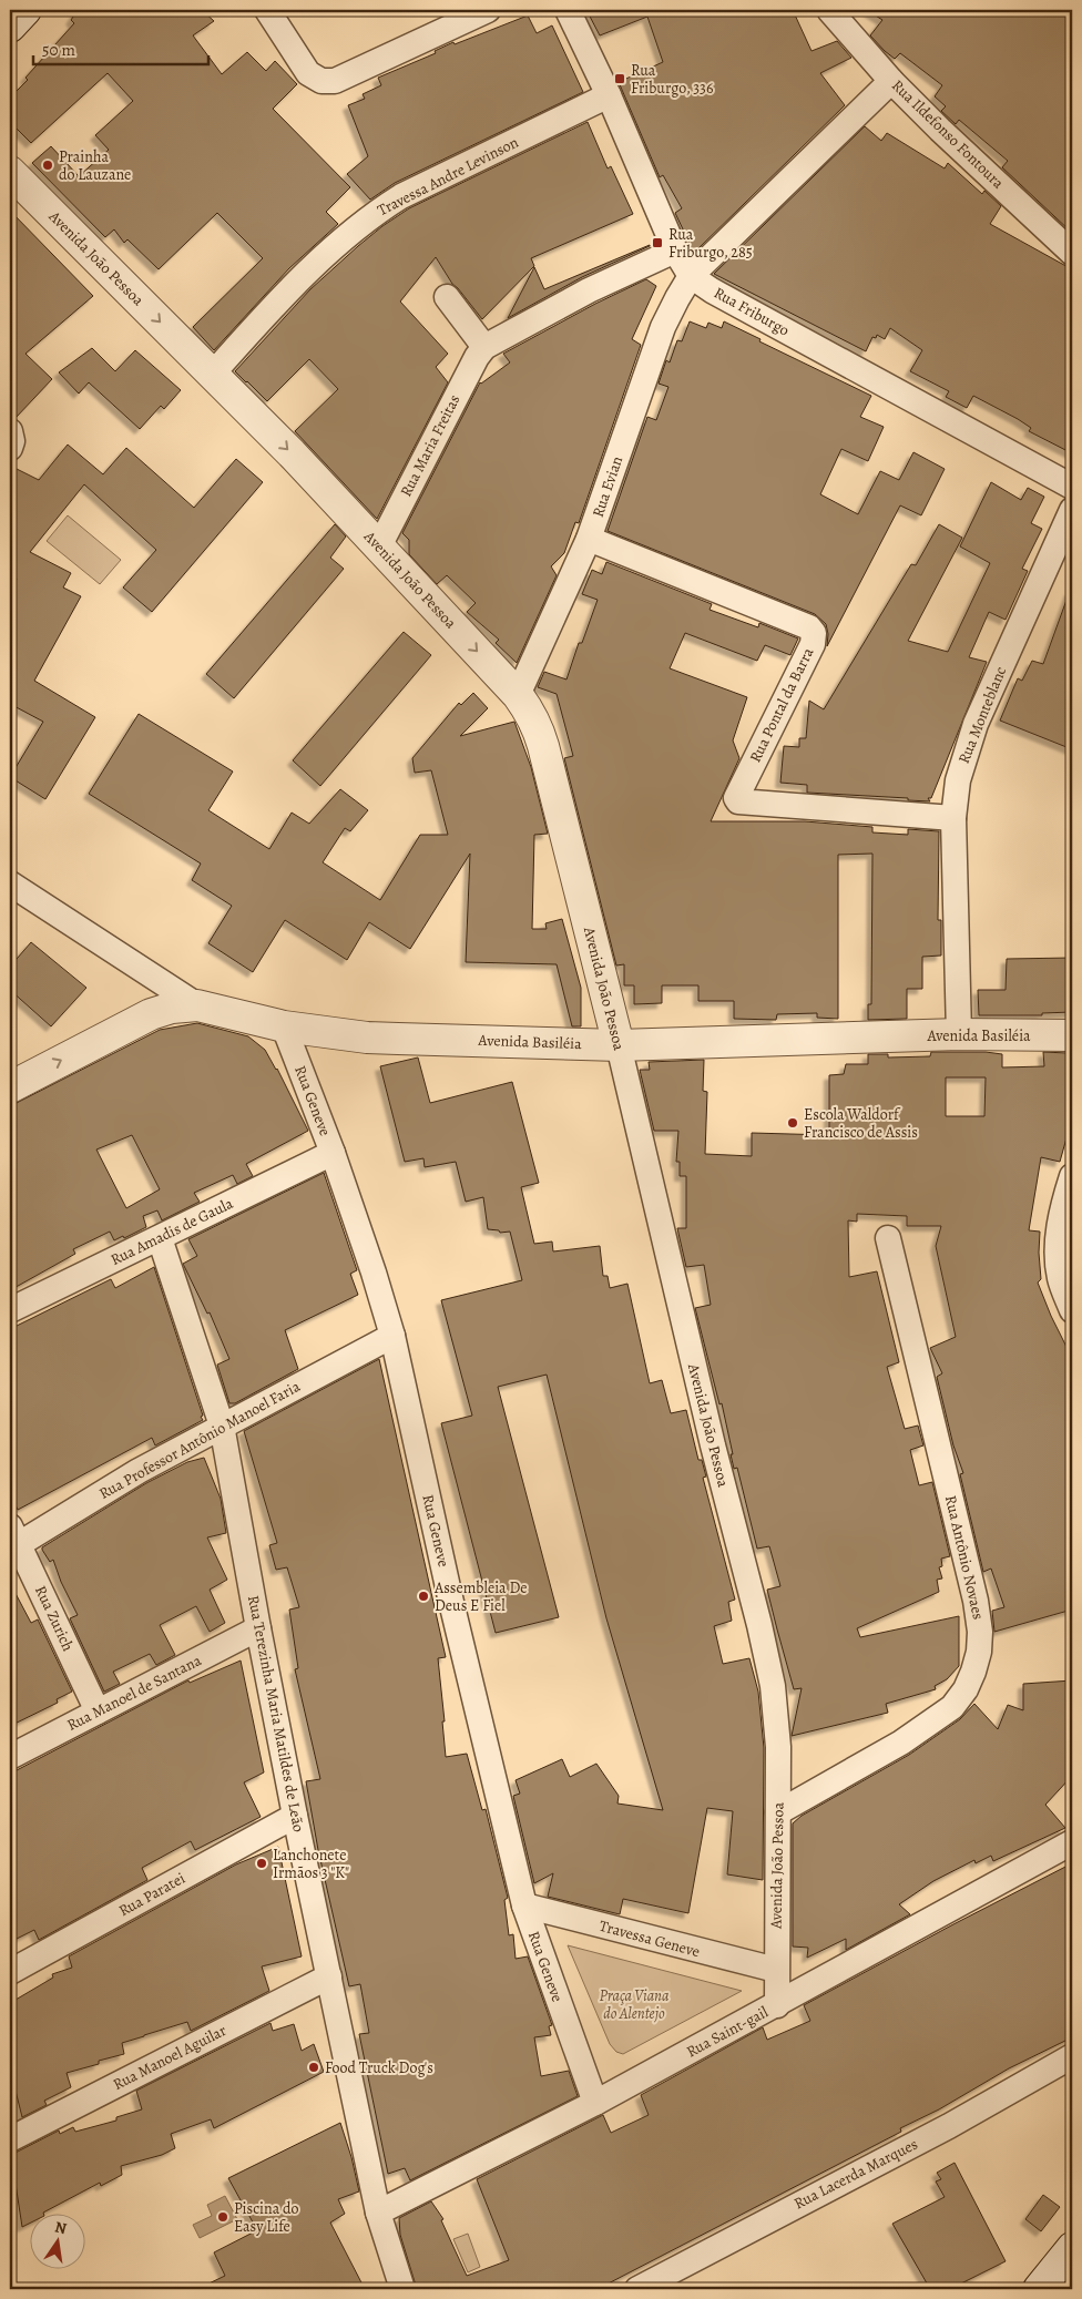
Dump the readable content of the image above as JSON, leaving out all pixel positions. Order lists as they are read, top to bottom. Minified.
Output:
{"streets":{"street":["Rua Ildefonso Fontoura","Travessa Andre Levinson","Avenida João Pessoa","Rua Friburgo","Rua Maria Freitas","Rua Evian","Rua Pontal da Barra","Rua Monteblanc","Avenida Basiléia","Rua Geneve","Rua Amadis de Gaula","Rua Professor Antônio Manoel Faria","Rua Antônio Novaes","Rua Zurich","Rua Manoel de Santana","Rua Terezinha Maria Matildes de Leão","Rua Paratei","Travessa Geneve","Rua Saint-gail","Rua Manoel Aguilar","Rua Lacerda Marques"]},"crossings":[["Rua Ildefonso Fontoura","Rua Evian"],["Travessa Andre Levinson","Avenida João Pessoa"],["Travessa Andre Levinson","Rua Friburgo"],["Avenida João Pessoa","Rua Maria Freitas"],["Avenida João Pessoa","Rua Evian"],["Avenida João Pessoa","Avenida Basiléia"],["Avenida João Pessoa","Rua Antônio Novaes"],["Avenida João Pessoa","Travessa Geneve"],["Avenida João Pessoa","Rua Saint-gail"],["Rua Friburgo","Rua Maria Freitas"],["Rua Friburgo","Rua Evian"],["Rua Evian","Rua Pontal da Barra"],["Rua Pontal da Barra","Rua Monteblanc"],["Rua Monteblanc","Avenida Basiléia"],["Avenida Basiléia","Rua Geneve"],["Rua Geneve","Rua Amadis de Gaula"],["Rua Geneve","Rua Professor Antônio Manoel Faria"],["Rua Geneve","Travessa Geneve"],["Rua Geneve","Rua Saint-gail"],["Rua Amadis de Gaula","Rua Terezinha Maria Matildes de Leão"],["Rua Professor Antônio Manoel Faria","Rua Zurich"],["Rua Professor Antônio Manoel Faria","Rua Terezinha Maria Matildes de Leão"],["Rua Zurich","Rua Manoel de Santana"],["Rua Manoel de Santana","Rua Terezinha Maria Matildes de Leão"],["Rua Terezinha Maria Matildes de Leão","Rua Paratei"],["Rua Terezinha Maria Matildes de Leão","Rua Saint-gail"],["Rua Terezinha Maria Matildes de Leão","Rua Manoel Aguilar"]],"one_way":["Avenida João Pessoa"],"parks":["Praça Viana do Alentejo"],"places":{"transit":["Rua Friburgo, 336","Rua Friburgo, 285"],"other":["Prainha do Lauzane","Escola Waldorf Francisco de Assis","Assembleia De Deus E Fiel","Lanchonete Irmãos 3 \"K\"","Food Truck Dog's","Piscina do Easy Life"]},"scale_bar":"50 m","north":"top"}
